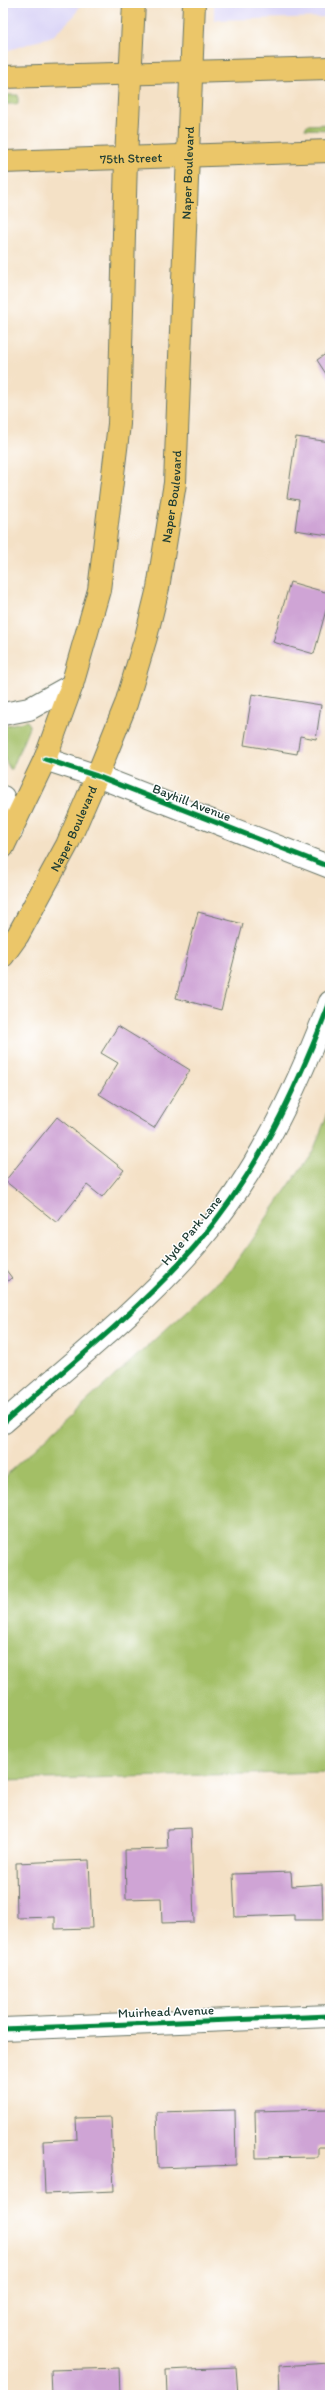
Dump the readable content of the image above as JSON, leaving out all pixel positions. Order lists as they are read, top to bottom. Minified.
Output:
{"streets":{"main road":["75th Street","Naper Boulevard"],"street":["Bayhill Avenue","Hyde Park Lane","Muirhead Avenue"]},"crossings":[["75th Street","Naper Boulevard"],["Naper Boulevard","Bayhill Avenue"]]}
